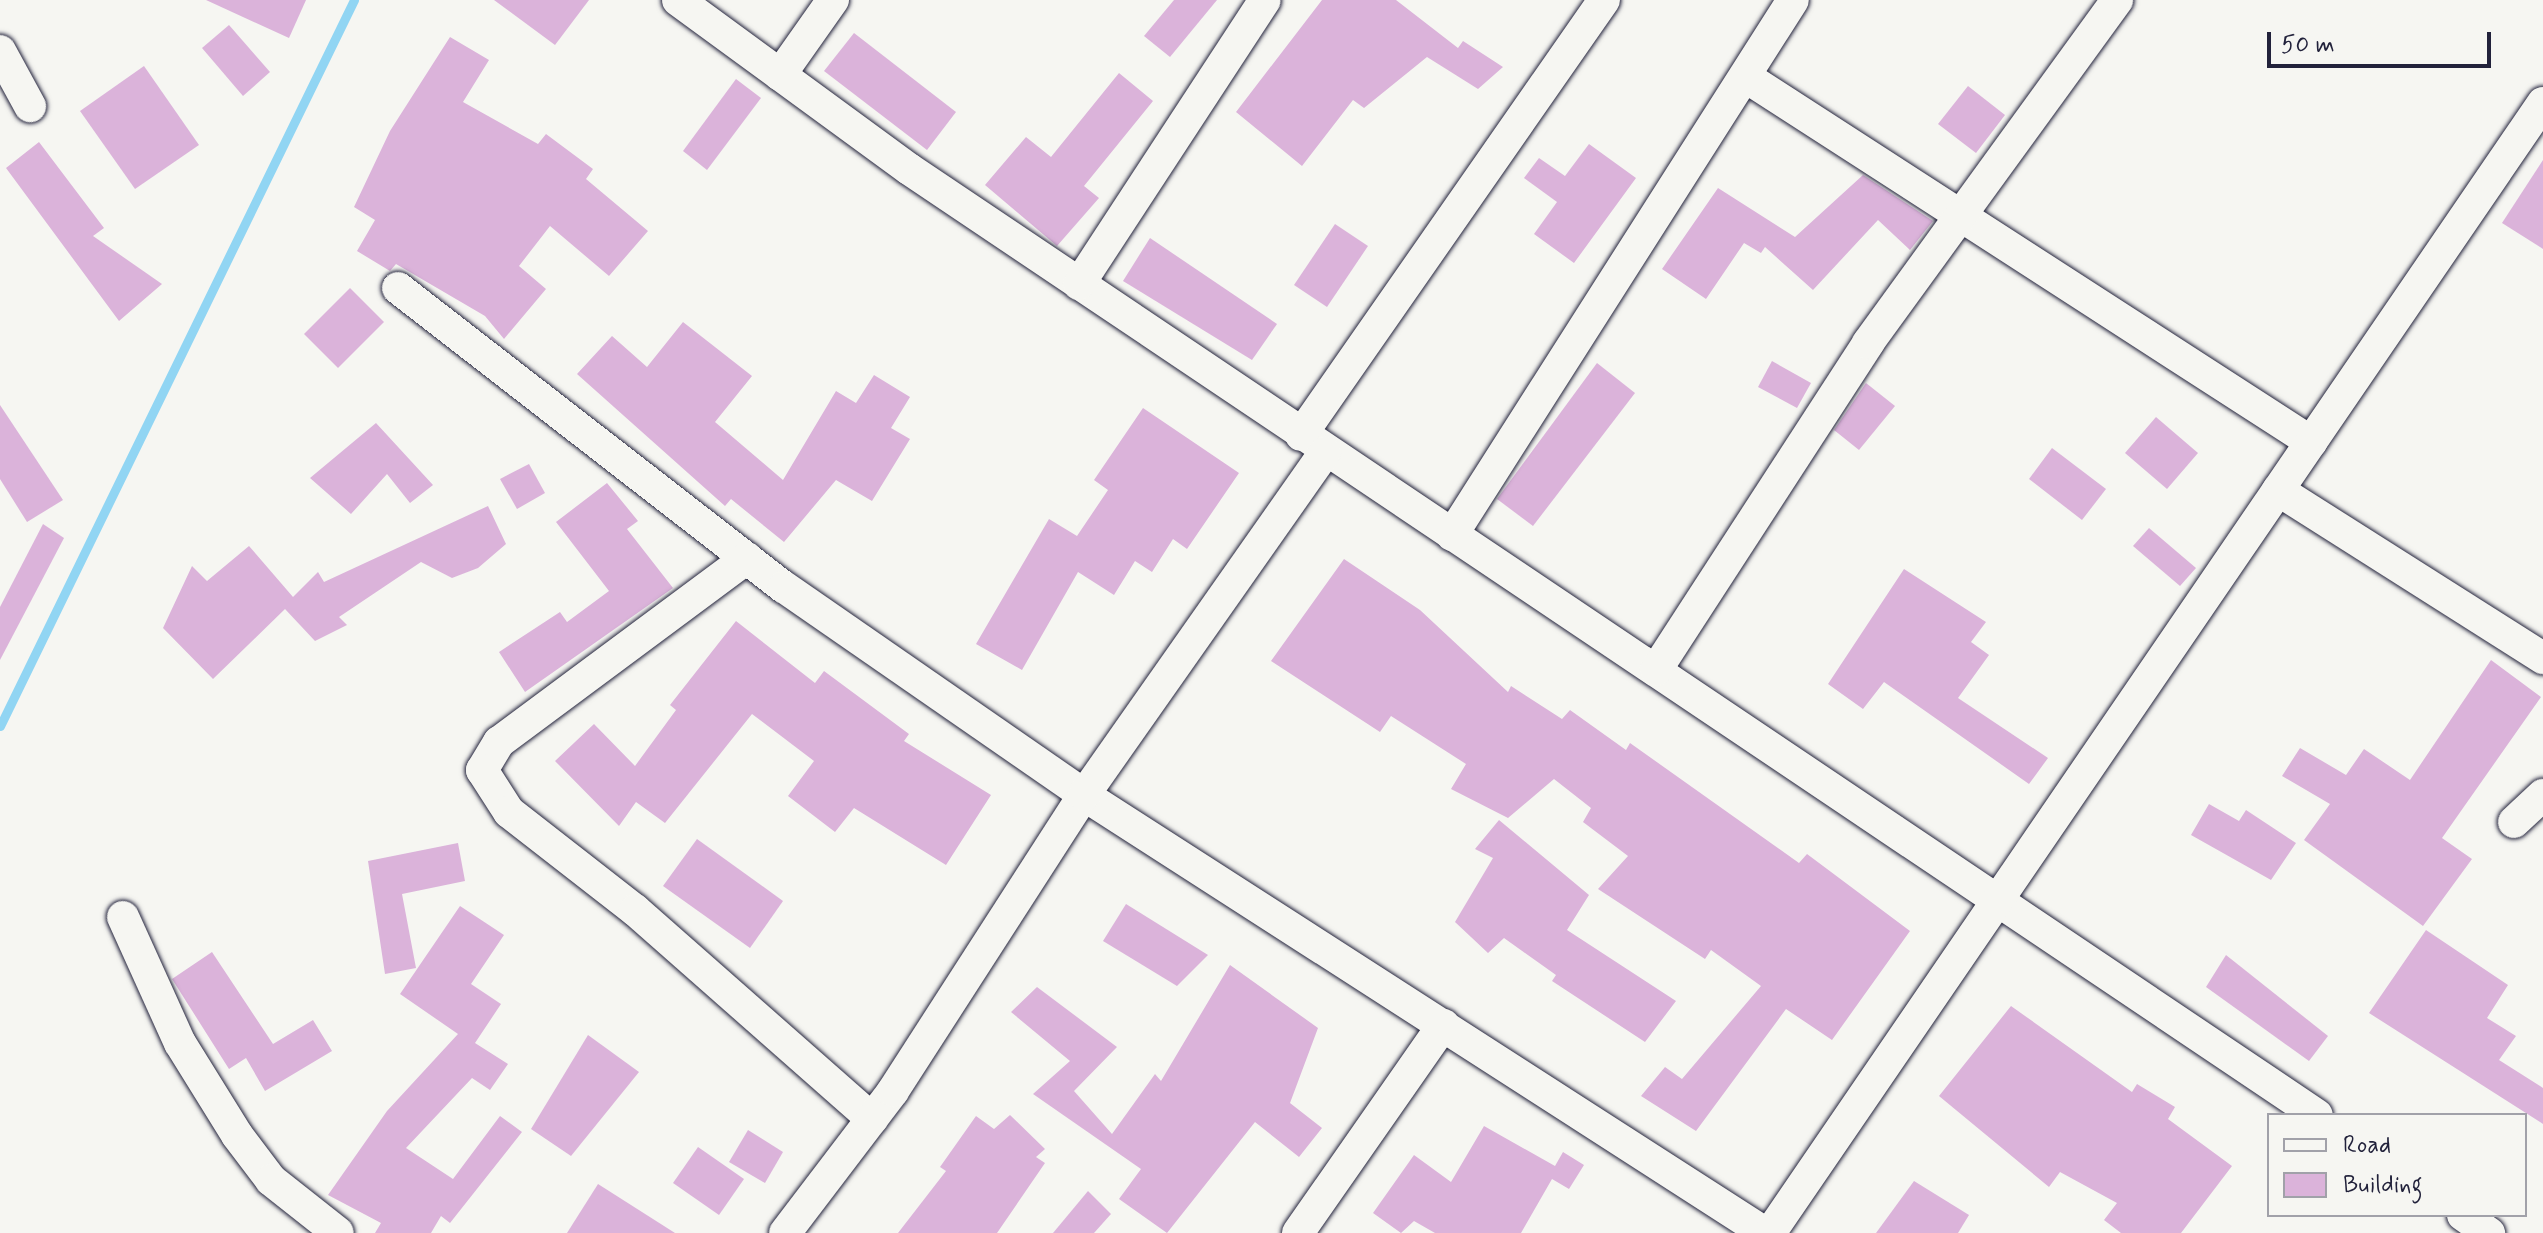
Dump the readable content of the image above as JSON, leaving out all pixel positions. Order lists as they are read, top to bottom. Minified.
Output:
{"legend":["Road","Building"],"scale_bar":"50 m"}
